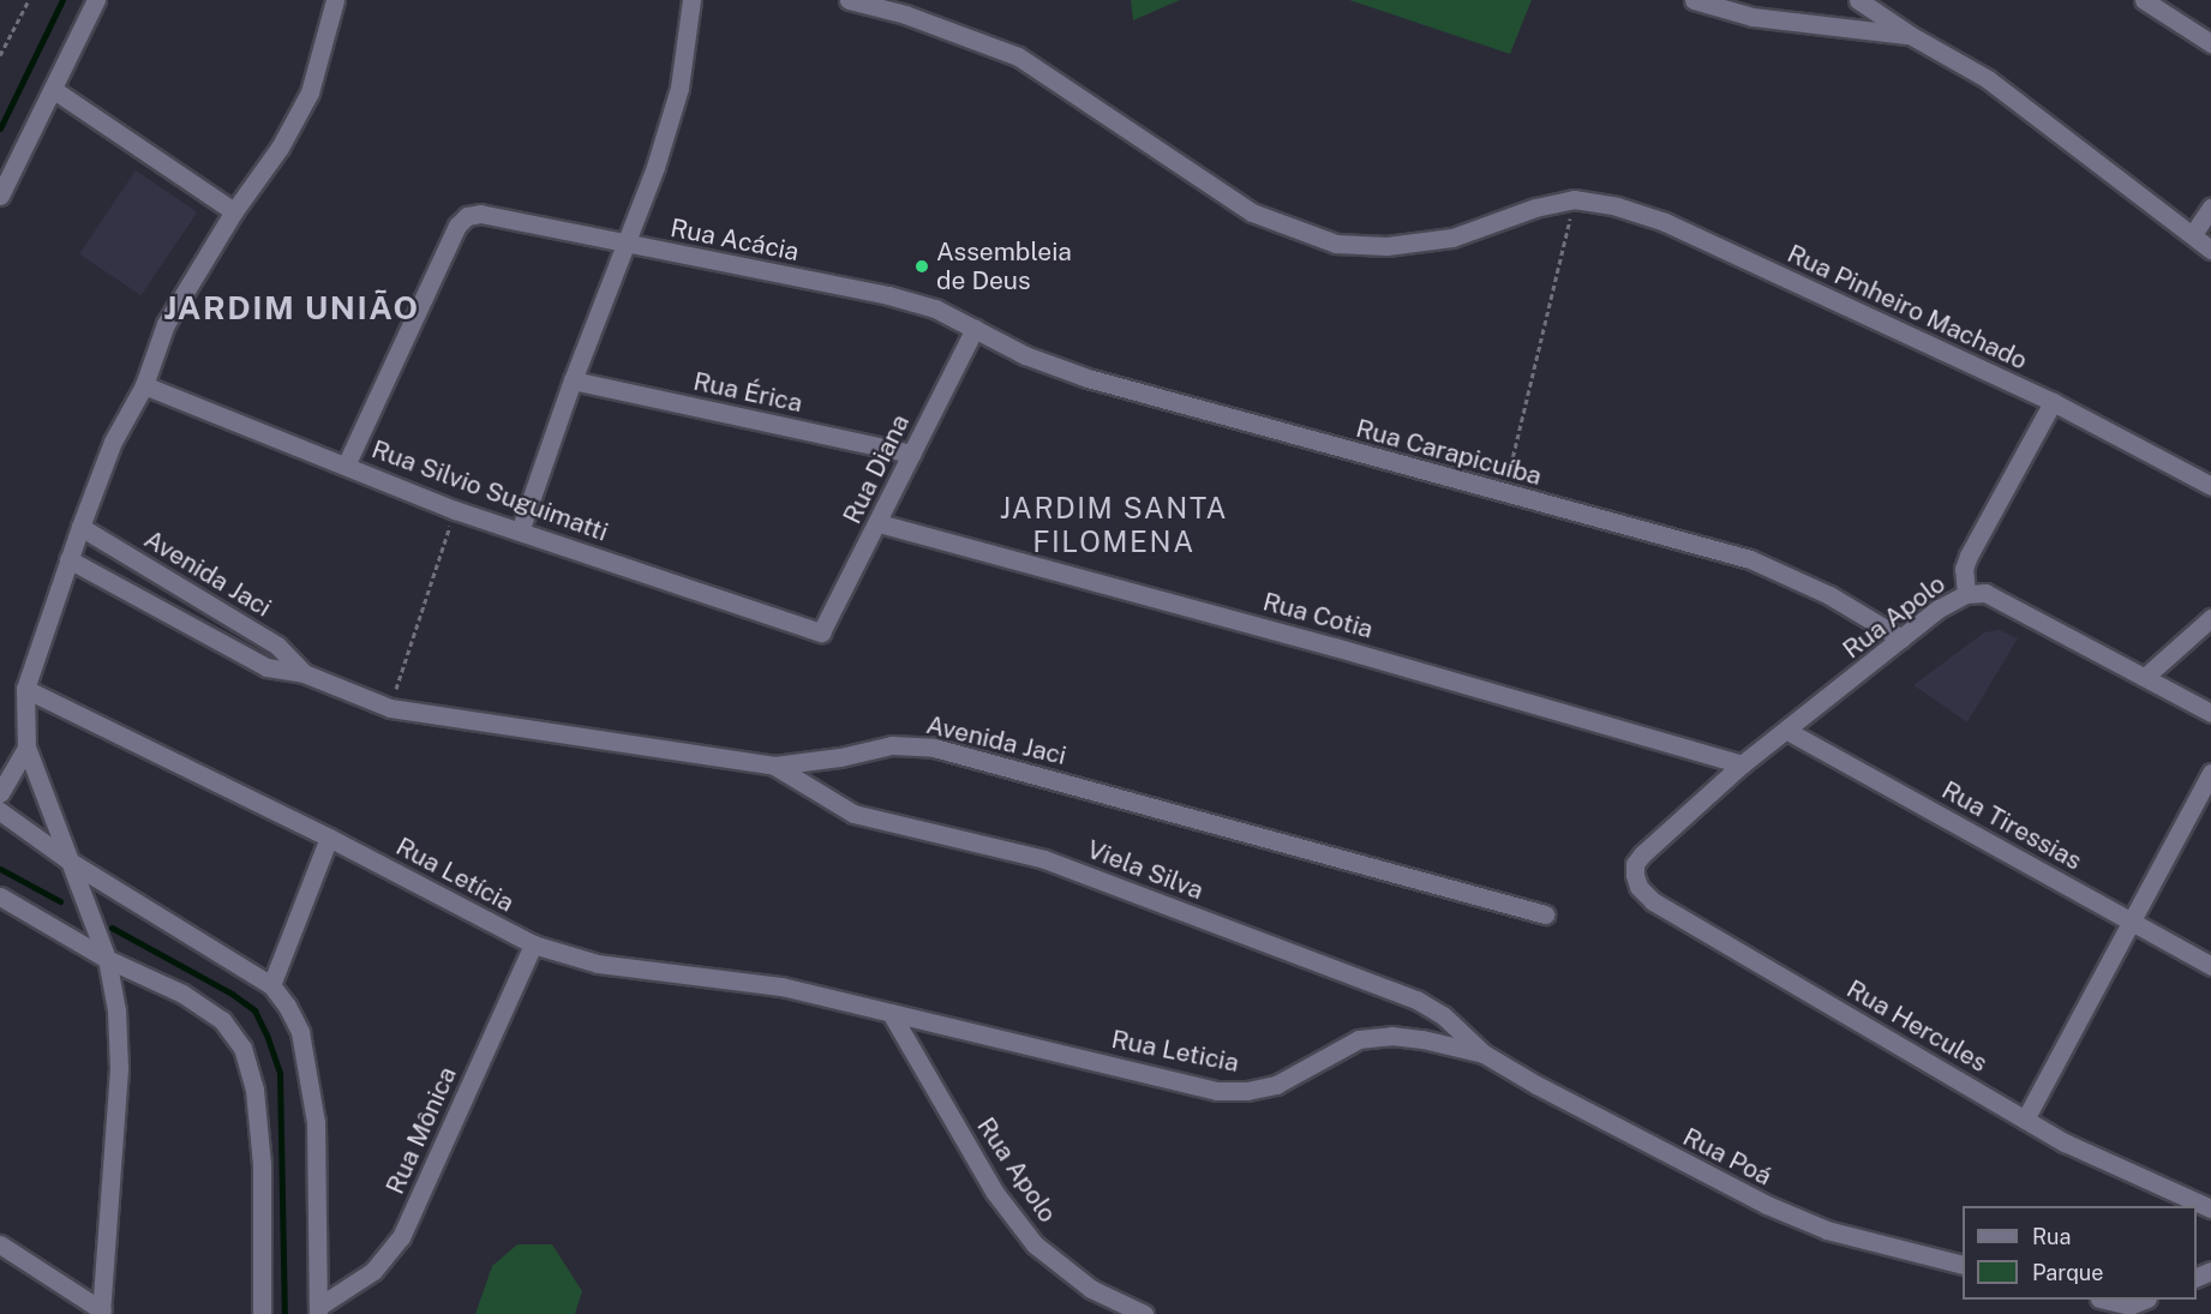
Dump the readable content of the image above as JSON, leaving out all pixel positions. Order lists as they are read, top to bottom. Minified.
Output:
{"streets":{"street":["Rua Acácia","Rua Pinheiro Machado","Rua Érica","Rua Carapicuíba","Rua Diana","Rua Silvio Suguimatti","Avenida Jaci","Rua Cotia","Rua Apolo","Rua Tiressias","Viela Silva","Rua Letícia","Rua Hercules","Rua Leticia","Rua Mônica","Rua Poá"]},"crossings":[["Rua Acácia","Rua Carapicuíba"],["Rua Acácia","Rua Diana"],["Rua Acácia","Rua Silvio Suguimatti"],["Rua Érica","Rua Diana"],["Rua Carapicuíba","Rua Diana"],["Rua Carapicuíba","Rua Apolo"],["Rua Diana","Rua Silvio Suguimatti"],["Rua Diana","Rua Cotia"],["Avenida Jaci","Viela Silva"],["Rua Cotia","Rua Apolo"],["Rua Apolo","Rua Tiressias"],["Rua Apolo","Rua Letícia"],["Rua Apolo","Rua Hercules"],["Rua Apolo","Rua Leticia"],["Viela Silva","Rua Leticia"],["Viela Silva","Rua Poá"],["Rua Letícia","Rua Leticia"],["Rua Letícia","Rua Mônica"],["Rua Leticia","Rua Poá"]],"districts":["JARDIM UNIÃO","JARDIM SANTA FILOMENA"],"places":["Assembleia de Deus"],"legend":["Rua","Parque"]}
